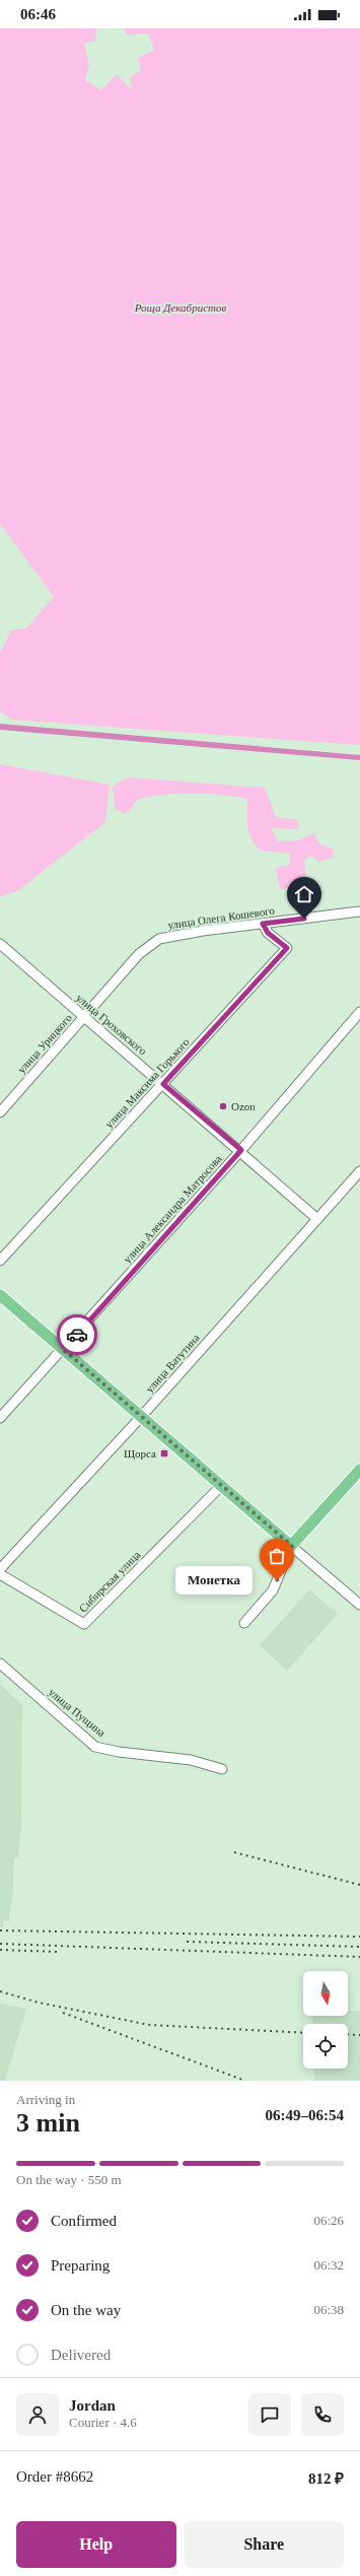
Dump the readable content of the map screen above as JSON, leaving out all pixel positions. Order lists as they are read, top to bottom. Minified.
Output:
{"streets":{"street":["улица Олега Кошевого","улица Гроховского","улица Урицкого","улица Максима Горького","улица Александра Матросова","улица Ватутина","Сибирская улица","улица Пущина"]},"crossings":[["улица Олега Кошевого","улица Урицкого"],["улица Олега Кошевого","улица Максима Горького"],["улица Гроховского","улица Урицкого"],["улица Гроховского","улица Максима Горького"],["улица Гроховского","улица Александра Матросова"],["улица Гроховского","улица Ватутина"]],"parks":["Роща Декабристов"],"places":{"other":["Ozon","Монетка"],"transit":["Щорса"]},"north":"bottom","page":{"status":"06:46","bubble":"Монетка","heading":["3 min","Arriving in","06:49–06:54"],"panel":["Jordan","Courier · 4.6","Order #8662","812 ₽"],"bar":"On the way · 550 m","list":[["Confirmed","06:26"],["Preparing","06:32"],["On the way","06:38"],"Delivered"],"buttons":["Help","Share"]}}
